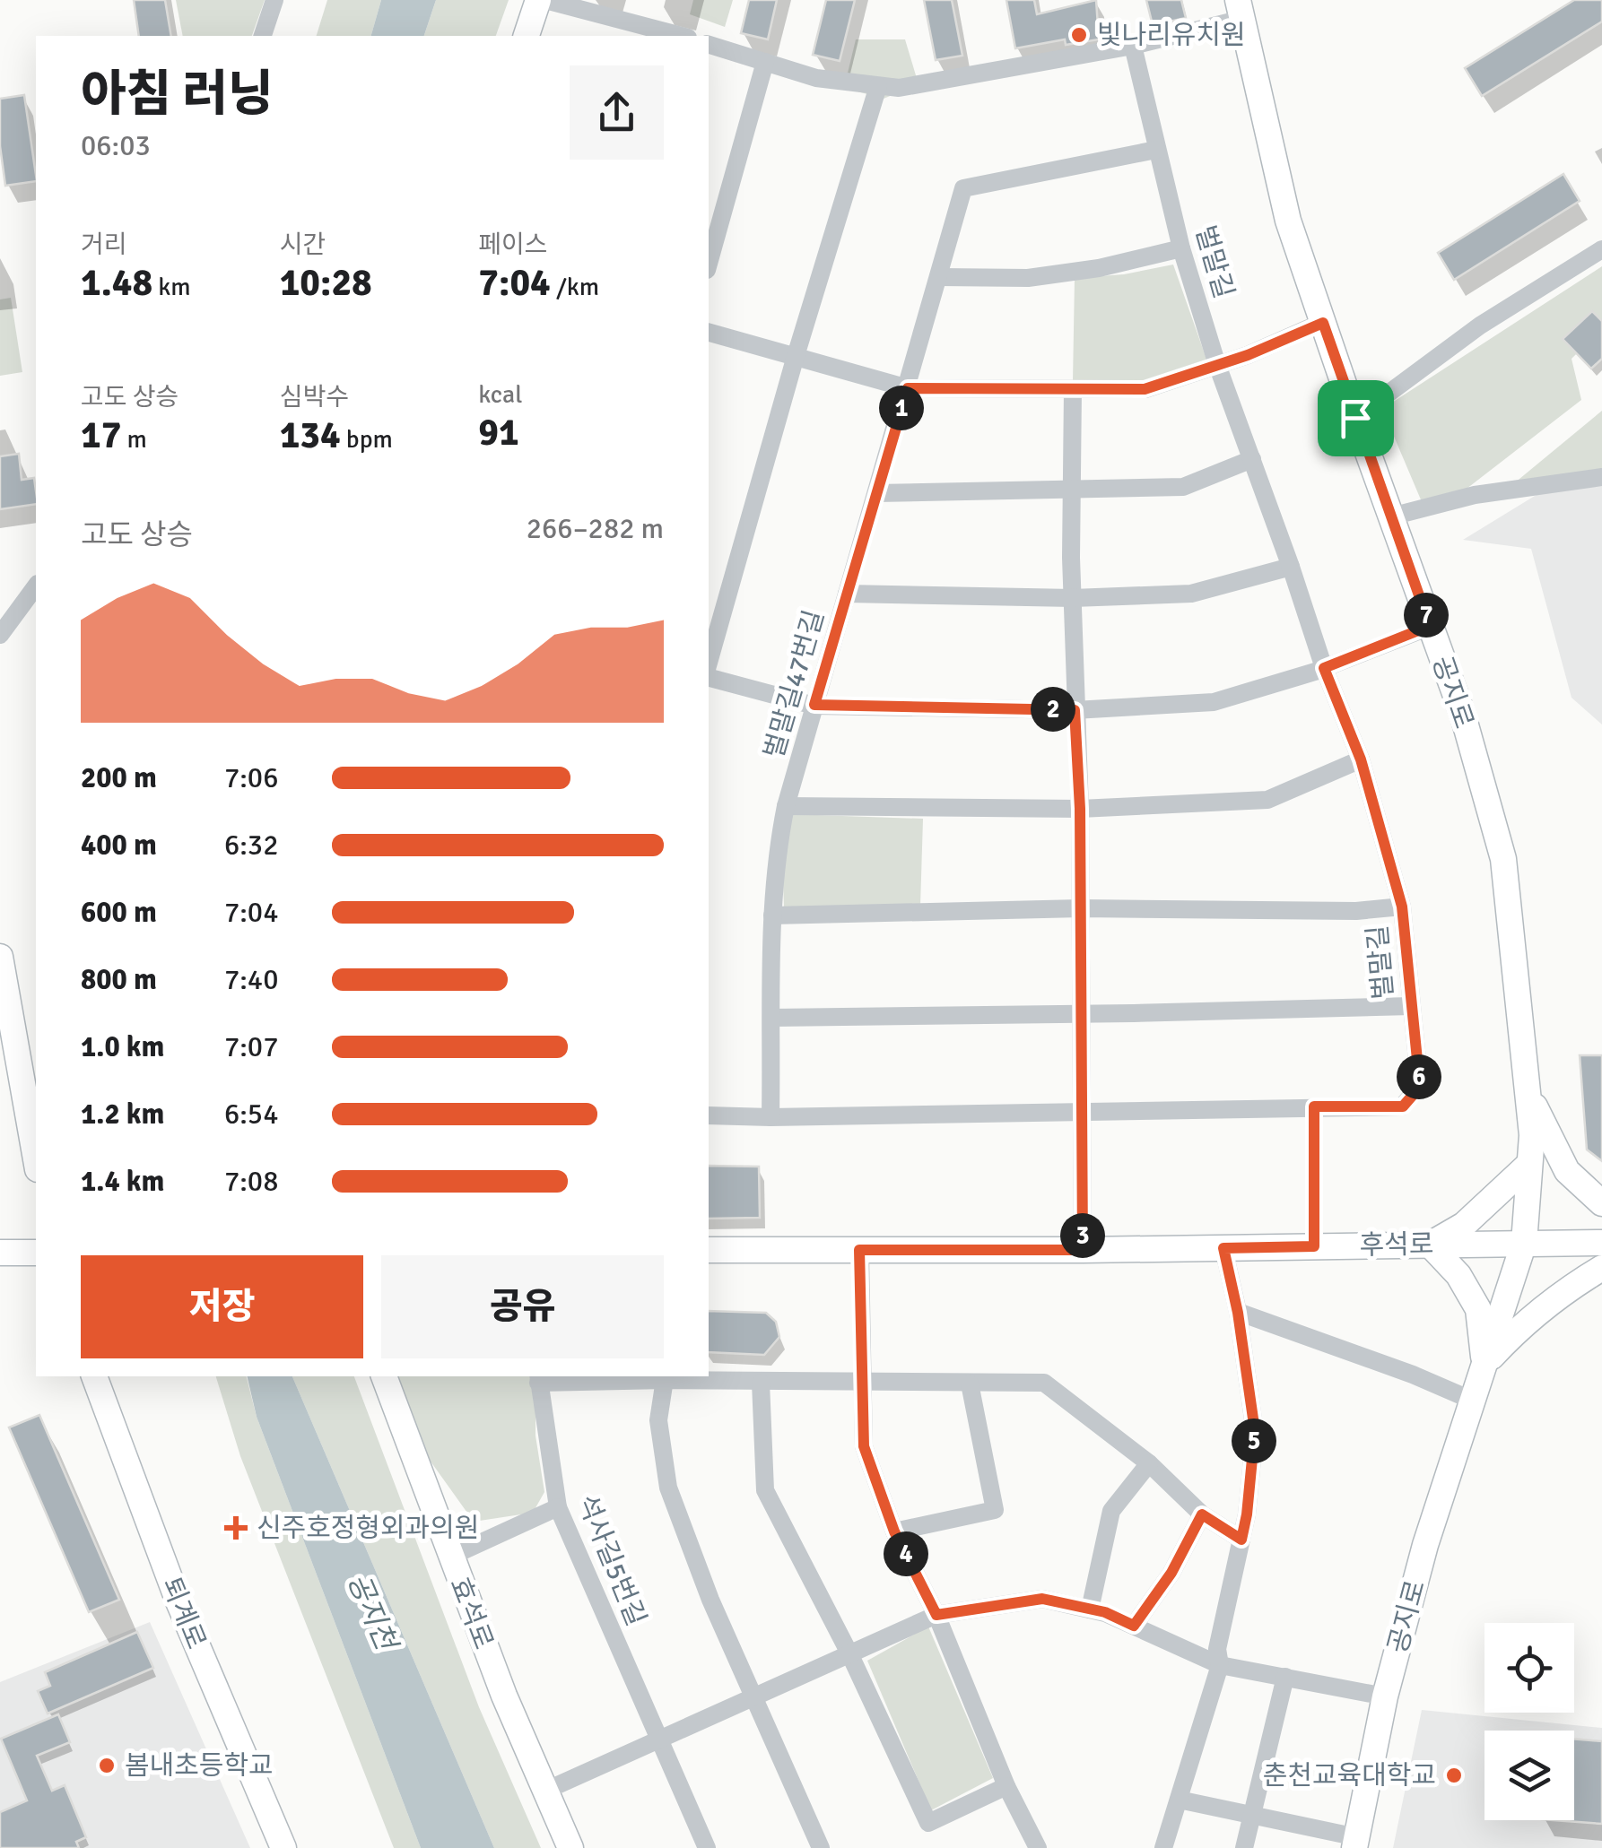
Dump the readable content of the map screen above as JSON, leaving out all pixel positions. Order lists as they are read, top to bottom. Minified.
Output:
{"streets":{"street":["벌말길","벌말길47번길","공지로","후석로","석사길5번길","퇴계로","효석로"]},"crossings":[["벌말길","벌말길47번길"],["공지로","후석로"]],"water":["공지천"],"places":{"other":["빛나리유치원","봄내초등학교","춘천교육대학교"],"health":["신주호정형외과의원"]},"page":{"heading":["아침 러닝","06:03"],"stats":[["거리","1.48 km"],["시간","10:28"],["페이스","7:04 /km"],["고도 상승","17 m"],["심박수","134 bpm"],["kcal","91"]],"pins":["1","7","2","6","3","5","4"],"chart":["고도 상승","266–282 m"],"list":[{"name":"200 m","note":"7:06"},{"name":"400 m","note":"6:32"},{"name":"600 m","note":"7:04"},{"name":"800 m","note":"7:40"},{"name":"1.0 km","note":"7:07"},{"name":"1.2 km","note":"6:54"},{"name":"1.4 km","note":"7:08"}],"buttons":["저장","공유"]}}
